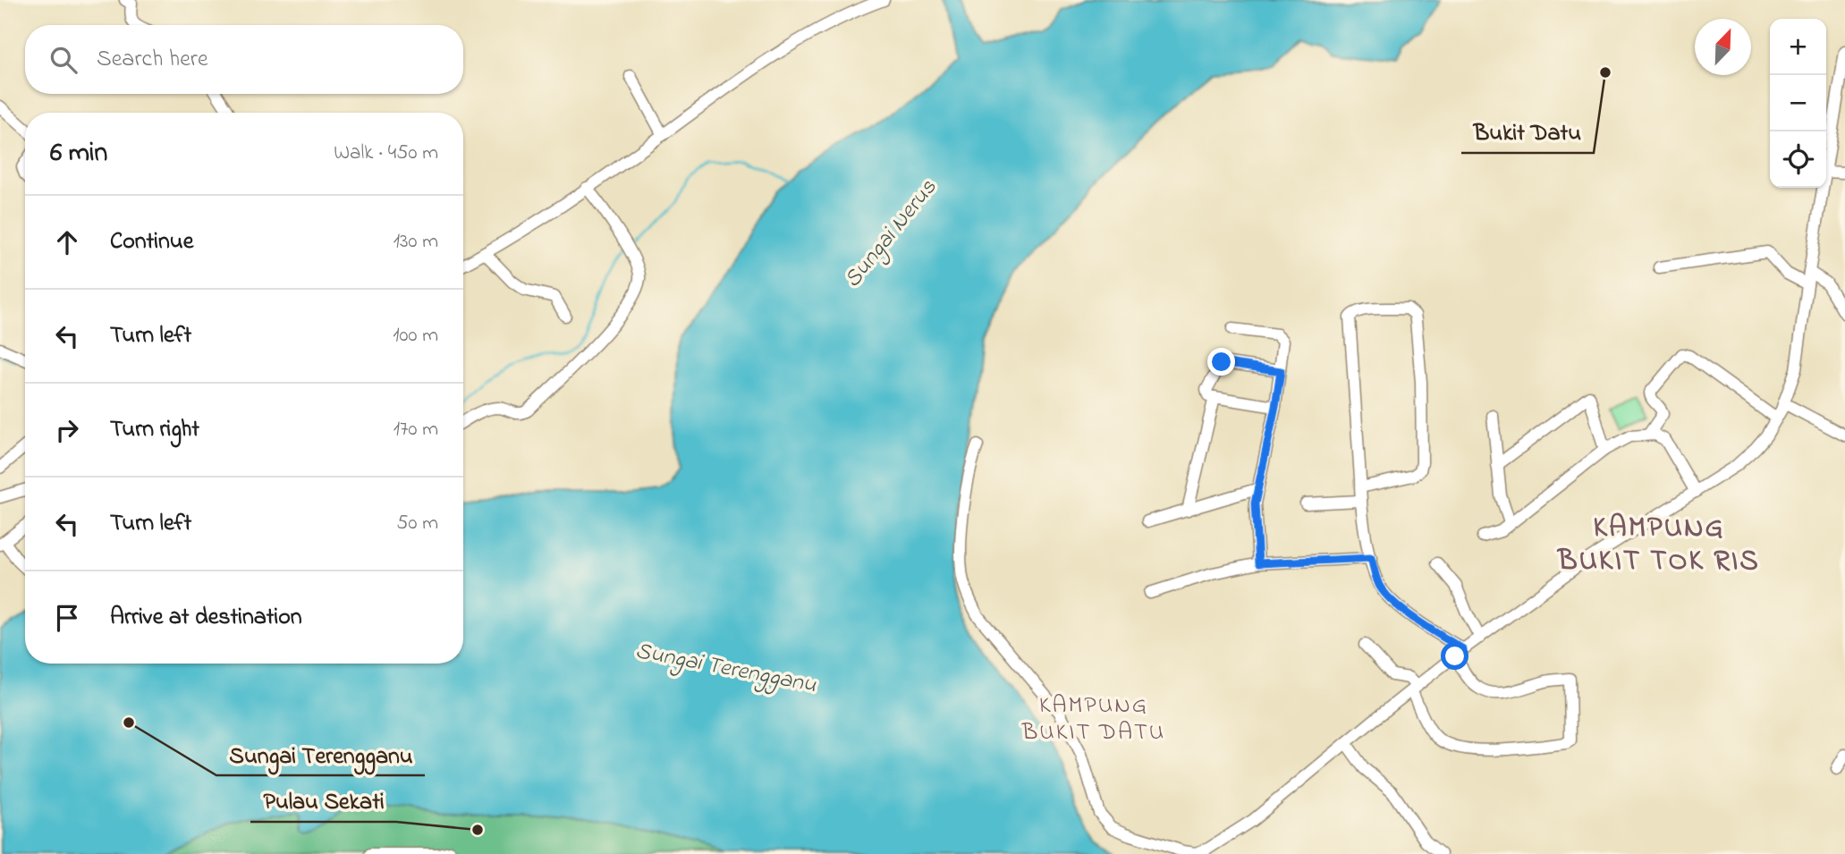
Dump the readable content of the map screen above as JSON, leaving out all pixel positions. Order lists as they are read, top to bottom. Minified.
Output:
{"districts":["KAMPUNG BUKIT TOK RIS","KAMPUNG BUKIT DATU"],"water":["Sungai Nerus","Sungai Terengganu"],"places":["Bukit Datu","Sungai Terengganu","Pulau Sekati"],"north":"top right","page":{"map_buttons":["+","−"],"search":"Search here","heading":["6 min","Walk · 450 m"],"list":[["Continue","130 m"],["Turn left","100 m"],["Turn right","170 m"],["Turn left","50 m"],"Arrive at destination"]}}
